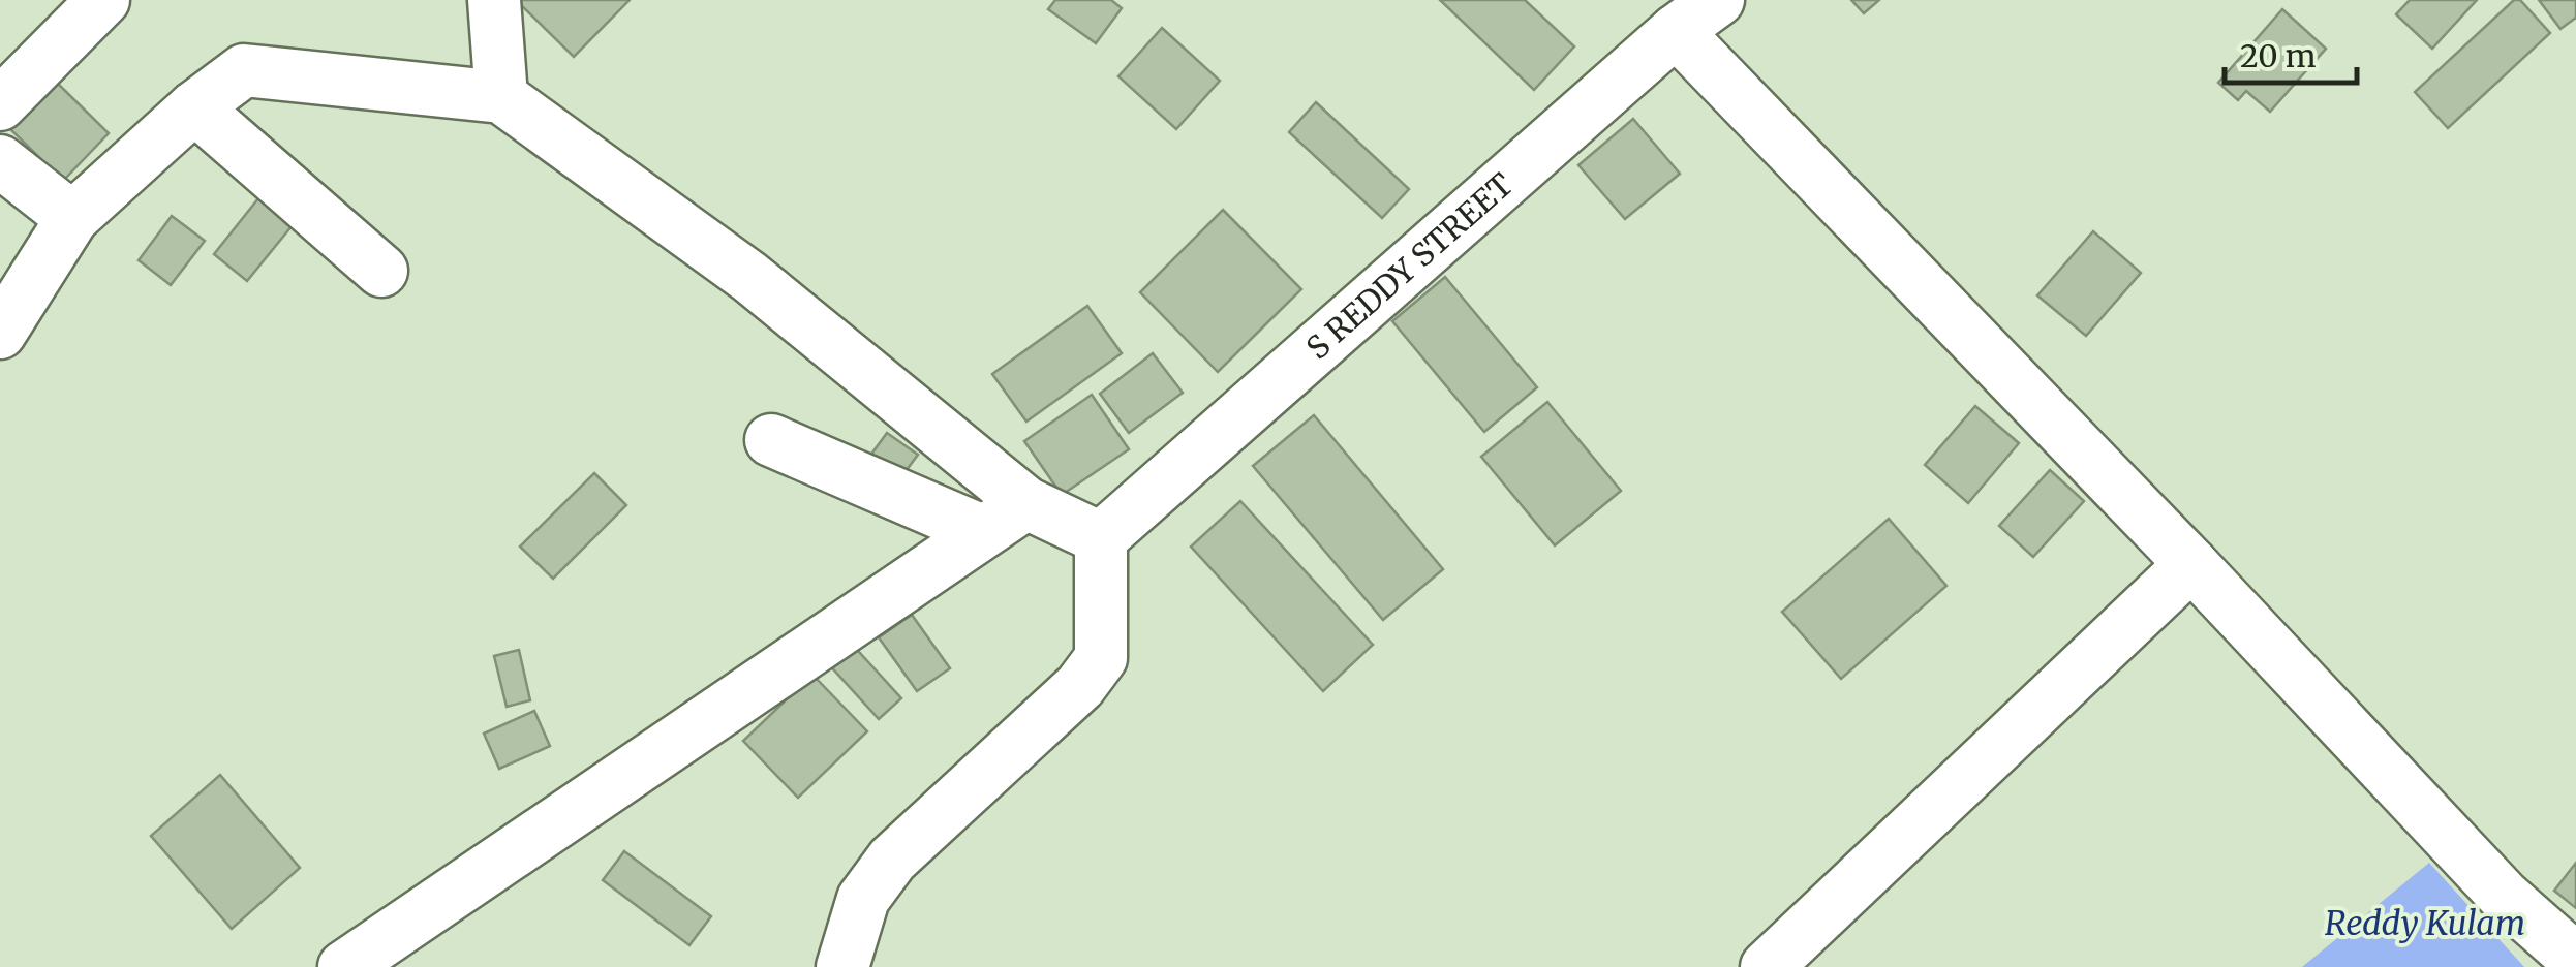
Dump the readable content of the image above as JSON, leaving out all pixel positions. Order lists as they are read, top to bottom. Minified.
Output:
{"streets":{"street":["S REDDY STREET"]},"water":["Reddy Kulam"],"scale_bar":"20 m"}
